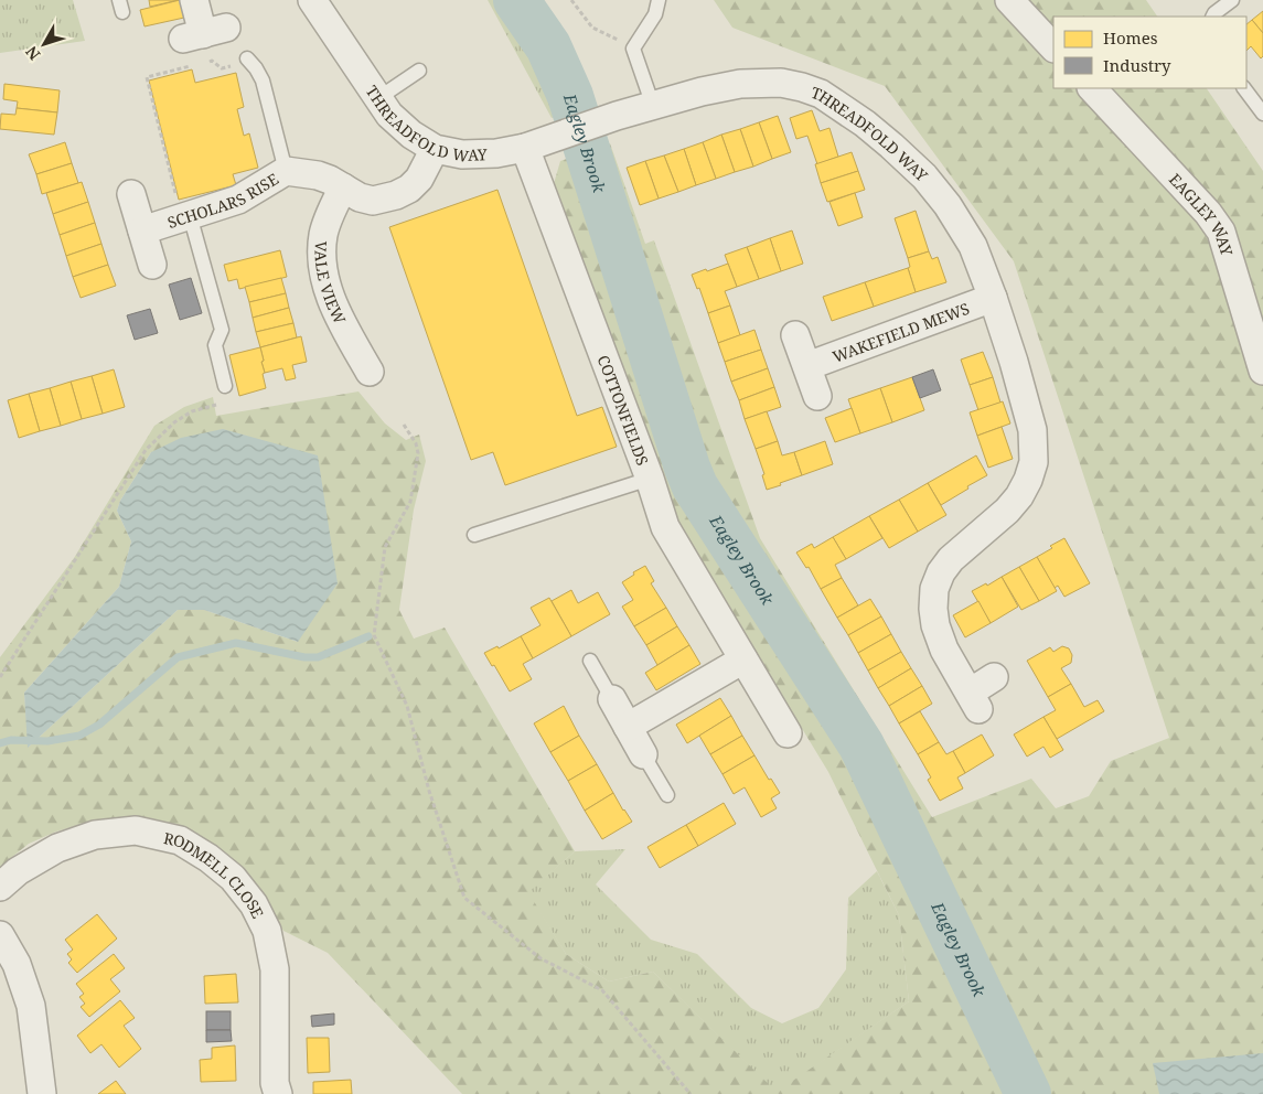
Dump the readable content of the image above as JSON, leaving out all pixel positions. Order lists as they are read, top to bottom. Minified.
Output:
{"streets":{"street":["THREADFOLD WAY","SCHOLARS RISE","EAGLEY WAY","VALE VIEW","WAKEFIELD MEWS","COTTONFIELDS","RODMELL CLOSE"]},"crossings":[["THREADFOLD WAY","SCHOLARS RISE"],["THREADFOLD WAY","WAKEFIELD MEWS"],["THREADFOLD WAY","COTTONFIELDS"],["SCHOLARS RISE","VALE VIEW"]],"water":["Eagley Brook"],"legend":["Homes","Industry"],"north":"bottom left"}
